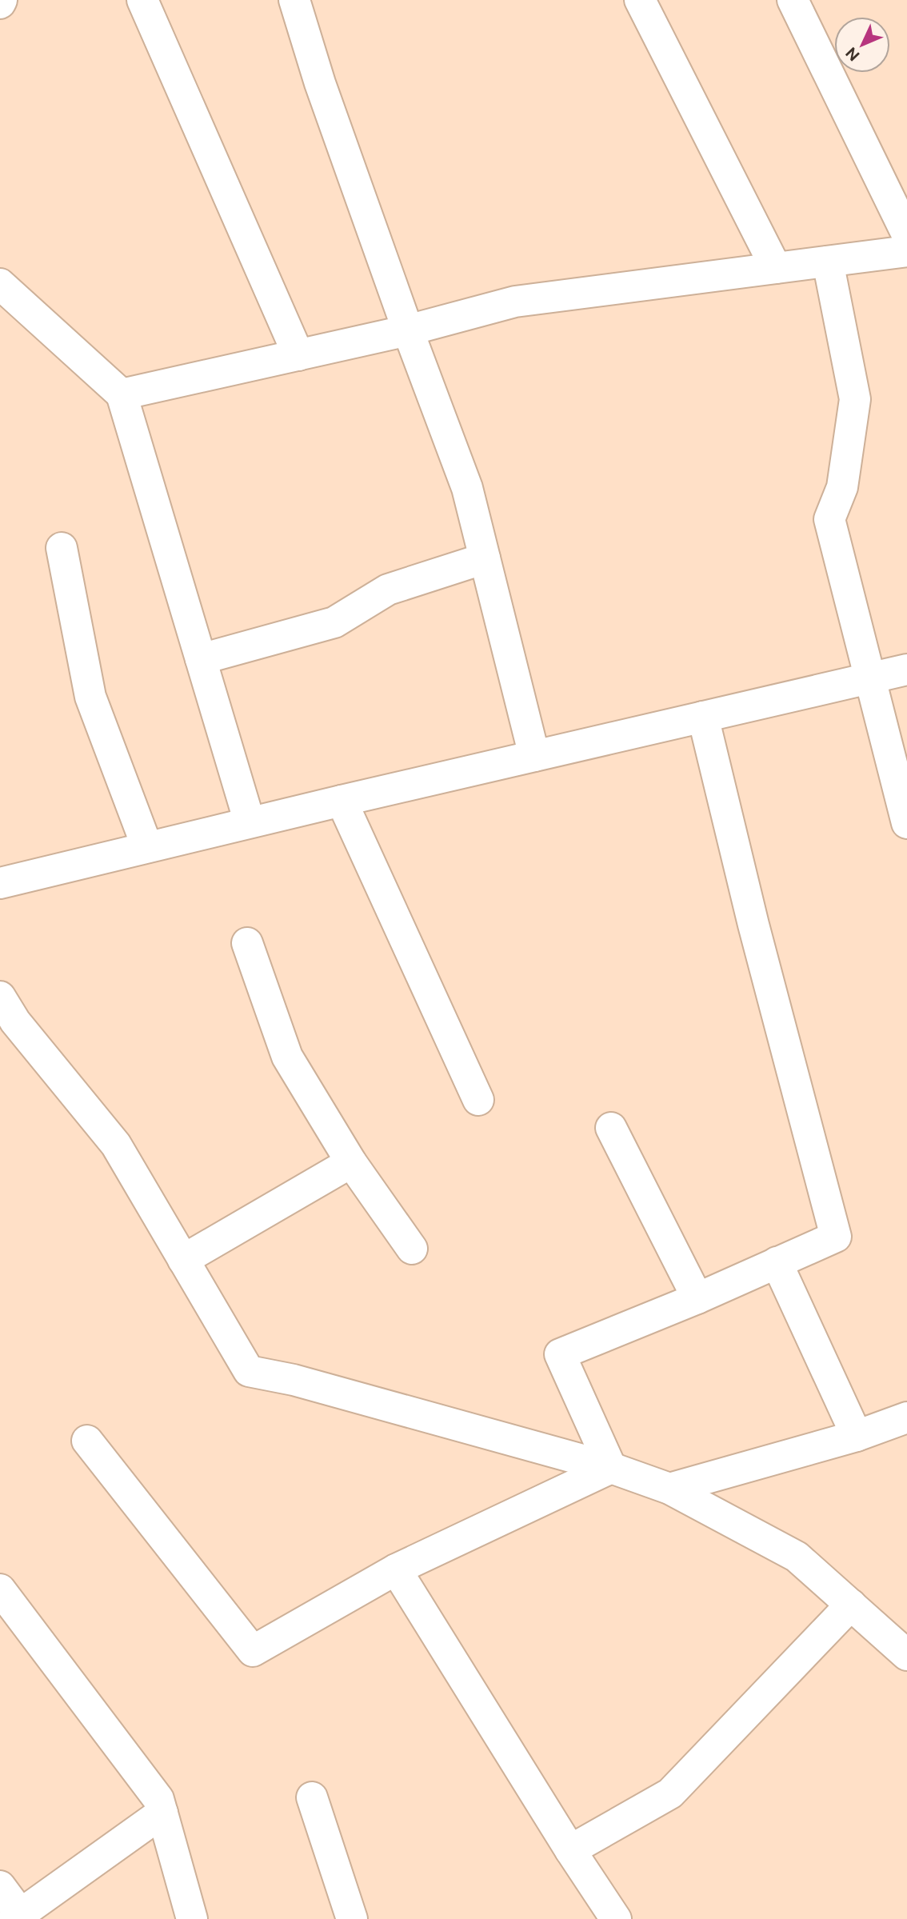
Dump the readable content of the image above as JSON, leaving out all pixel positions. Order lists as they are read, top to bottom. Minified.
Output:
{"north":"bottom left"}
